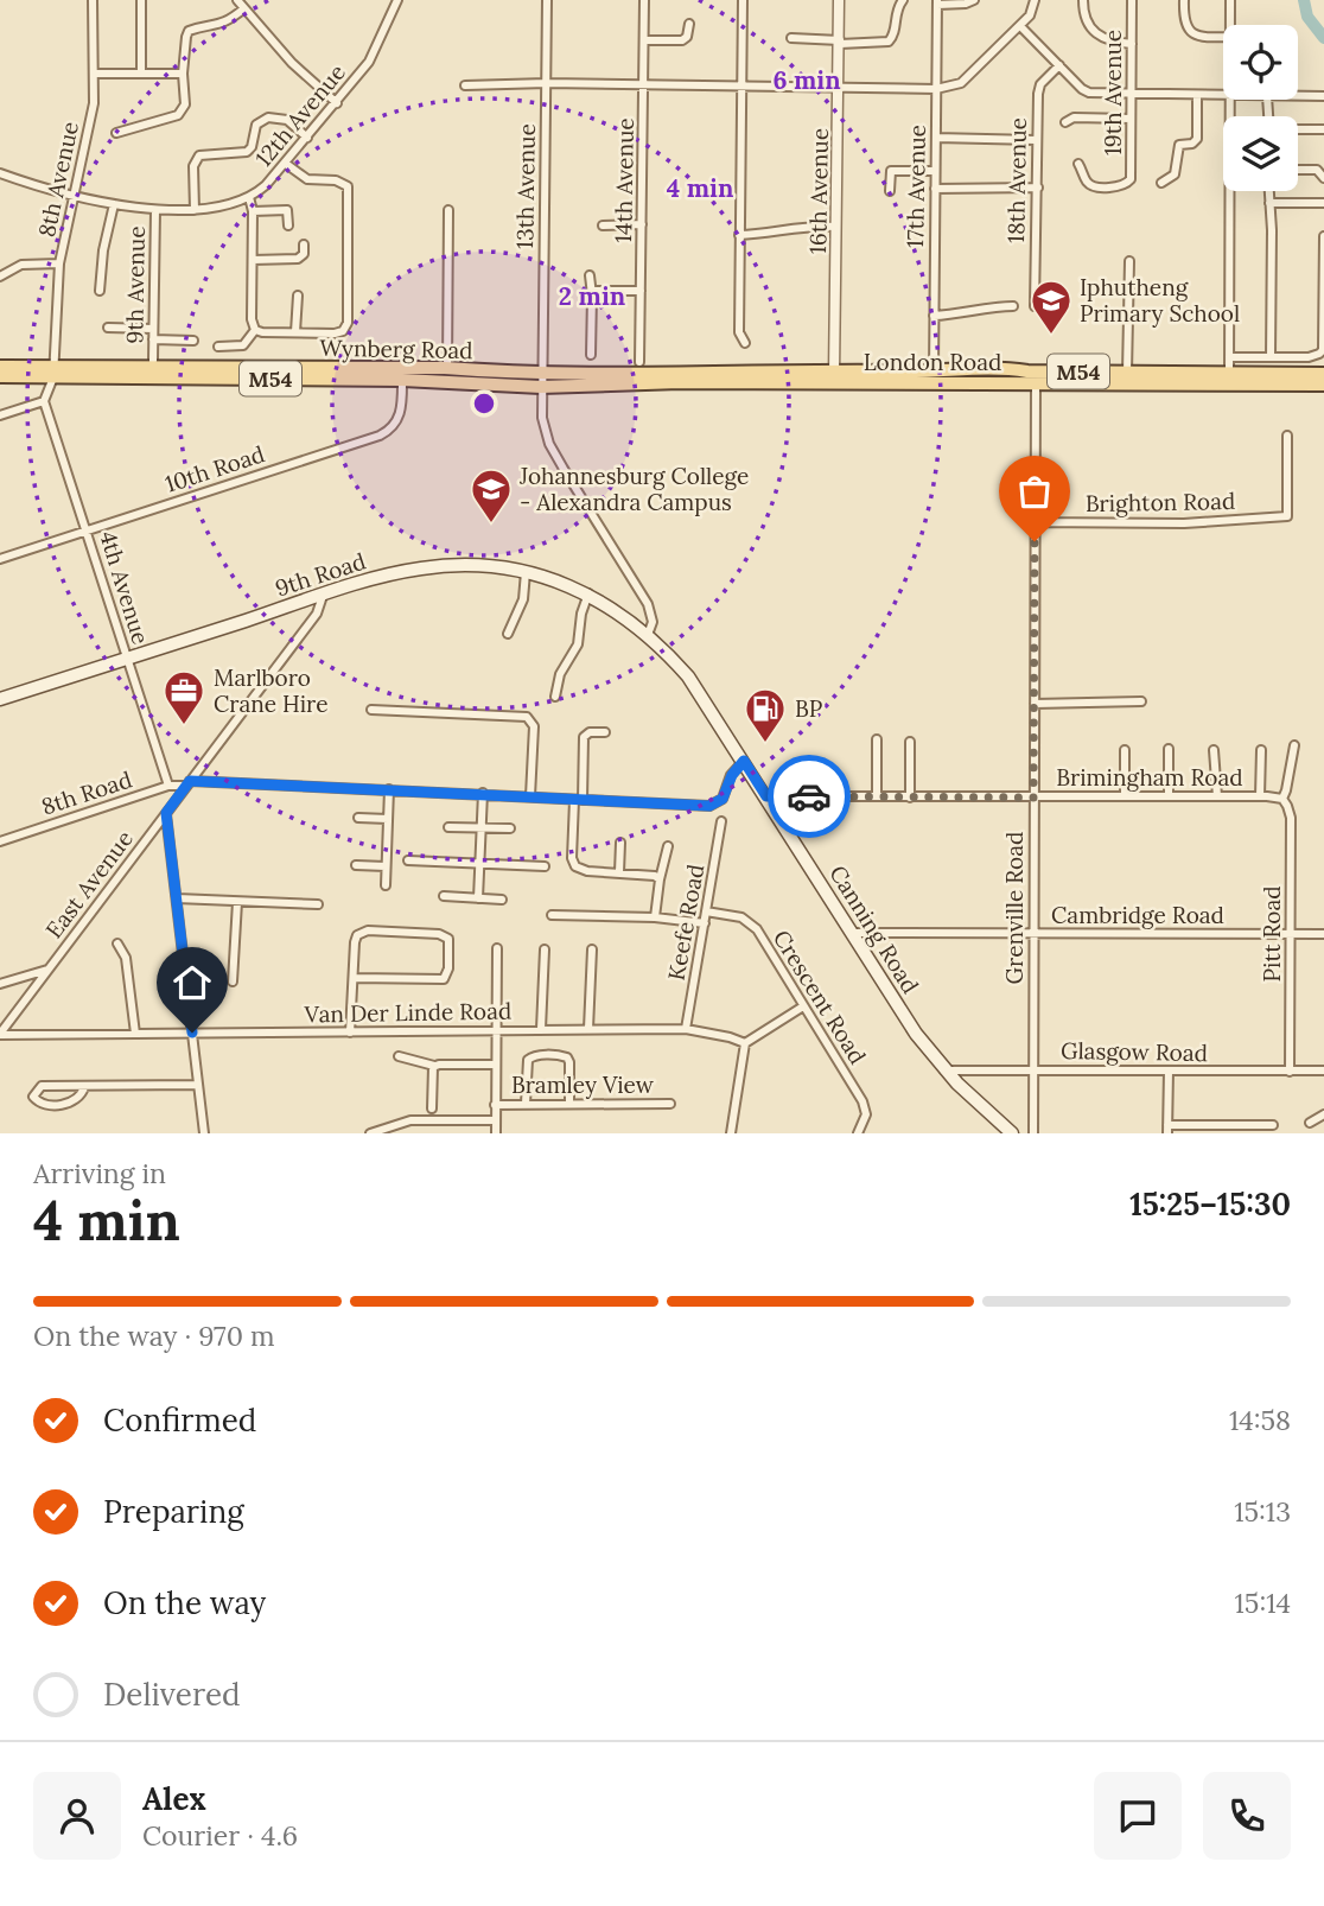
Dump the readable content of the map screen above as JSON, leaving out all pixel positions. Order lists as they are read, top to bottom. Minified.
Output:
{"streets":{"main road":["Wynberg Road","London Road","M54","9th Road","Canning Road"],"street":["19th Avenue","12th Avenue","8th Avenue","14th Avenue","18th Avenue","13th Avenue","17th Avenue","16th Avenue","9th Avenue","10th Road","Brighton Road","4th Avenue","Brimingham Road","8th Road","East Avenue","Grenville Road","Cambridge Road","Keefe Road","Pitt Road","Crescent Road","Van Der Linde Road","Glasgow Road","Bramley View"]},"crossings":[["12th Avenue","8th Avenue"],["12th Avenue","9th Avenue"],["8th Avenue","Wynberg Road"],["8th Avenue","4th Avenue"],["13th Avenue","Wynberg Road"],["13th Avenue","London Road"],["17th Avenue","London Road"],["16th Avenue","London Road"],["Wynberg Road","London Road"],["Wynberg Road","10th Road"],["London Road","Grenville Road"],["10th Road","4th Avenue"],["Brighton Road","Grenville Road"],["9th Road","4th Avenue"],["9th Road","East Avenue"],["9th Road","Canning Road"],["4th Avenue","8th Road"],["Brimingham Road","Grenville Road"],["Brimingham Road","Canning Road"],["Brimingham Road","Pitt Road"],["8th Road","East Avenue"],["8th Road","Canning Road"],["East Avenue","Van Der Linde Road"],["Grenville Road","Cambridge Road"],["Grenville Road","Glasgow Road"],["Cambridge Road","Canning Road"],["Cambridge Road","Pitt Road"],["Keefe Road","Crescent Road"],["Keefe Road","Van Der Linde Road"],["Canning Road","Glasgow Road"],["Pitt Road","Glasgow Road"]],"places":{"school or university":["Iphutheng Primary School","Johannesburg College - Alexandra Campus"],"office":["Marlboro Crane Hire"],"fuel station":["BP"]},"page":{"heading":["4 min","Arriving in","15:25–15:30"],"panel":["Alex","Courier · 4.6"],"bar":"On the way · 970 m","list":[["Confirmed","14:58"],["Preparing","15:13"],["On the way","15:14"],"Delivered"]},"rings":["6 min","4 min","2 min"]}
